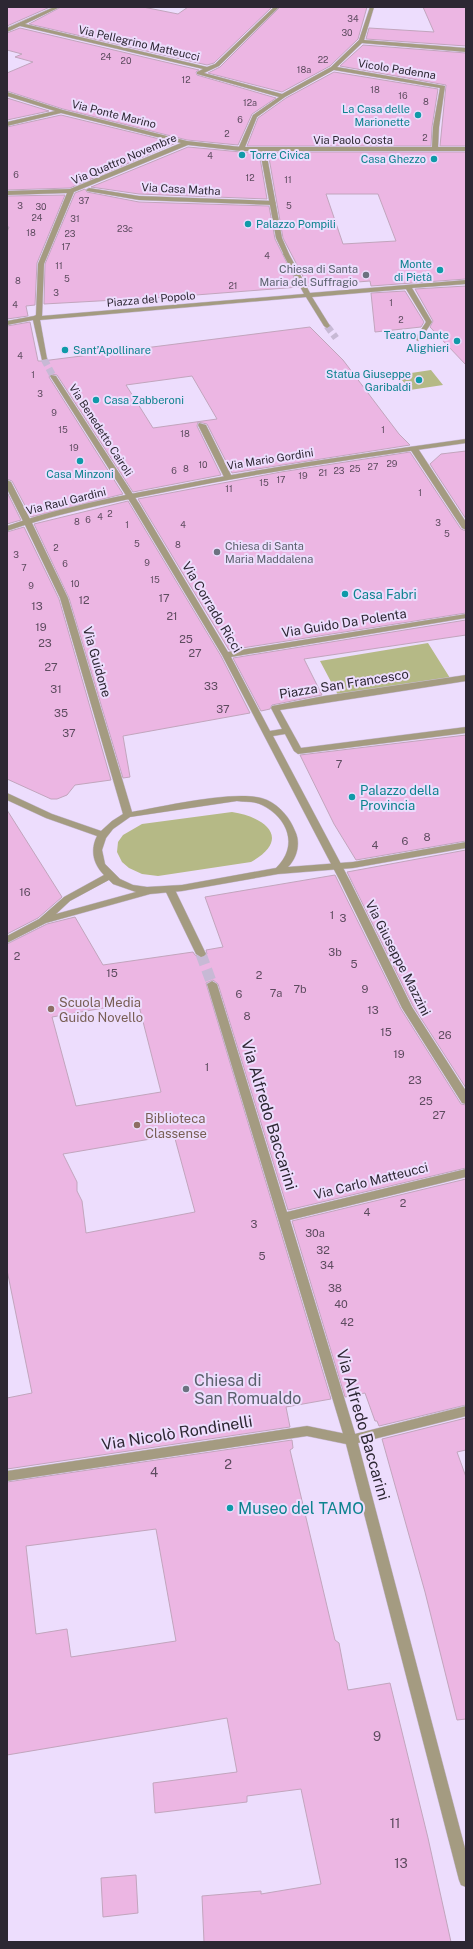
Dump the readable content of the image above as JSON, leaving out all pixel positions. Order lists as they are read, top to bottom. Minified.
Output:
{"streets":{"street":["Via Pellegrino Matteucci","Vicolo Padenna","Via Ponte Marino","Via Paolo Costa","Via Quattro Novembre","Via Casa Matha","Piazza del Popolo","Via Benedetto Cairoli","Via Mario Gordini","Via Raul Gardini","Via Corrado Ricci","Via Guido Da Polenta","Via Guidone","Piazza San Francesco","Via Giuseppe Mazzini","Via Alfredo Baccarini","Via Carlo Matteucci","Via Nicolò Rondinelli"]},"crossings":[["Vicolo Padenna","Via Paolo Costa"],["Via Ponte Marino","Via Paolo Costa"],["Via Ponte Marino","Via Quattro Novembre"],["Via Quattro Novembre","Piazza del Popolo"],["Via Benedetto Cairoli","Via Mario Gordini"],["Via Benedetto Cairoli","Via Raul Gardini"],["Via Benedetto Cairoli","Via Corrado Ricci"],["Via Mario Gordini","Via Raul Gardini"],["Via Mario Gordini","Via Corrado Ricci"],["Via Raul Gardini","Via Corrado Ricci"],["Via Raul Gardini","Via Guidone"],["Via Corrado Ricci","Via Guido Da Polenta"],["Via Corrado Ricci","Via Giuseppe Mazzini"],["Via Alfredo Baccarini","Via Carlo Matteucci"],["Via Alfredo Baccarini","Via Nicolò Rondinelli"]],"places":["La Casa delle Marionette","Torre Civica","Casa Ghezzo","Palazzo Pompili","Monte di Pietà","Chiesa di Santa Maria del Suffragio","Teatro Dante Alighieri","Sant’Apollinare","Statua Giuseppe Garibaldi","Casa Zabberoni","Casa Minzoni","Chiesa di Santa Maria Maddalena","Casa Fabri","Palazzo della Provincia","Scuola Media Guido Novello","Biblioteca Classense","Chiesa di San Romualdo","Museo del TAMO"],"house_numbers":["34","30","24","22","20","18a","12","18","16","8","12a","6","2","2","4","6","12","11","37","3","5","30","24","31","23c","18","23","17","4","11","5","8","21","3","1","4","2","4","1","3","9","15","1","18","19","29","10","27","8","25","6","23","21","19","17","15","11","1","2","4","6","8","3","1","4","5","5","8","2","3","9","6","7","15","10","9","17","12","13","21","19","25","23","27","27","33","31","37","35","37","7","8","6","4","16","1","3","3b","2","5","15","2","7b","9","7a","6","13","8","15","26","19","1","23","25","27","2","4","3","30a","32","5","34","38","40","42","2","4","9","11","13"]}
